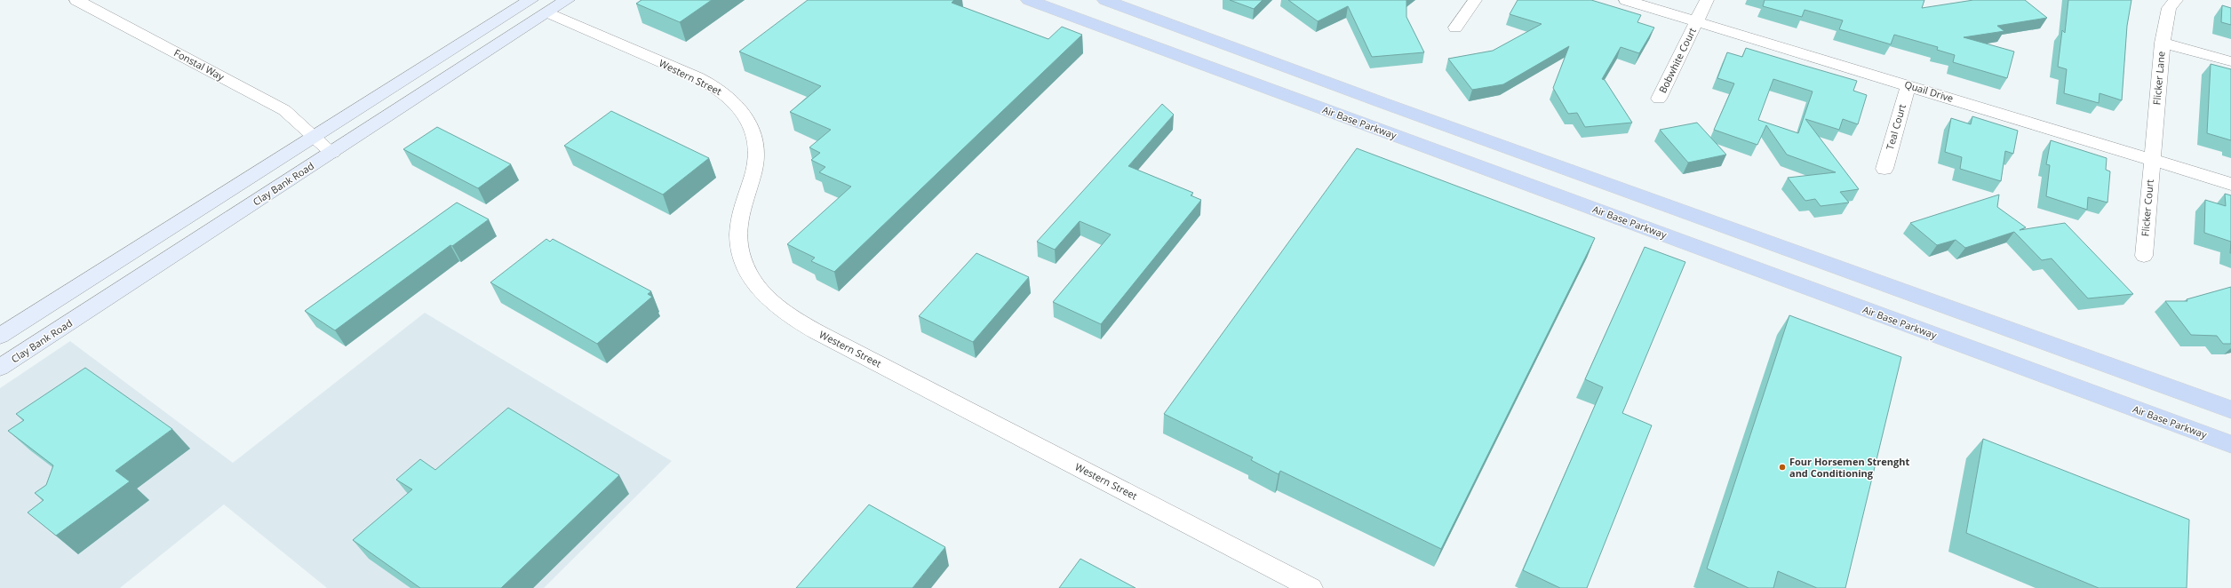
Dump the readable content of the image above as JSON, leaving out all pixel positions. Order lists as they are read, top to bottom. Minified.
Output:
{"streets":{"main road":["Air Base Parkway"],"street":["Bobwhite Court","Fonstal Way","Western Street","Flicker Lane","Quail Drive","Teal Court","Clay Bank Road","Flicker Court"]},"crossings":[["Bobwhite Court","Quail Drive"],["Fonstal Way","Clay Bank Road"],["Western Street","Clay Bank Road"],["Flicker Lane","Quail Drive"],["Flicker Lane","Flicker Court"],["Quail Drive","Teal Court"],["Quail Drive","Flicker Court"]],"places":["Four Horsemen Strenght and Conditioning"]}
